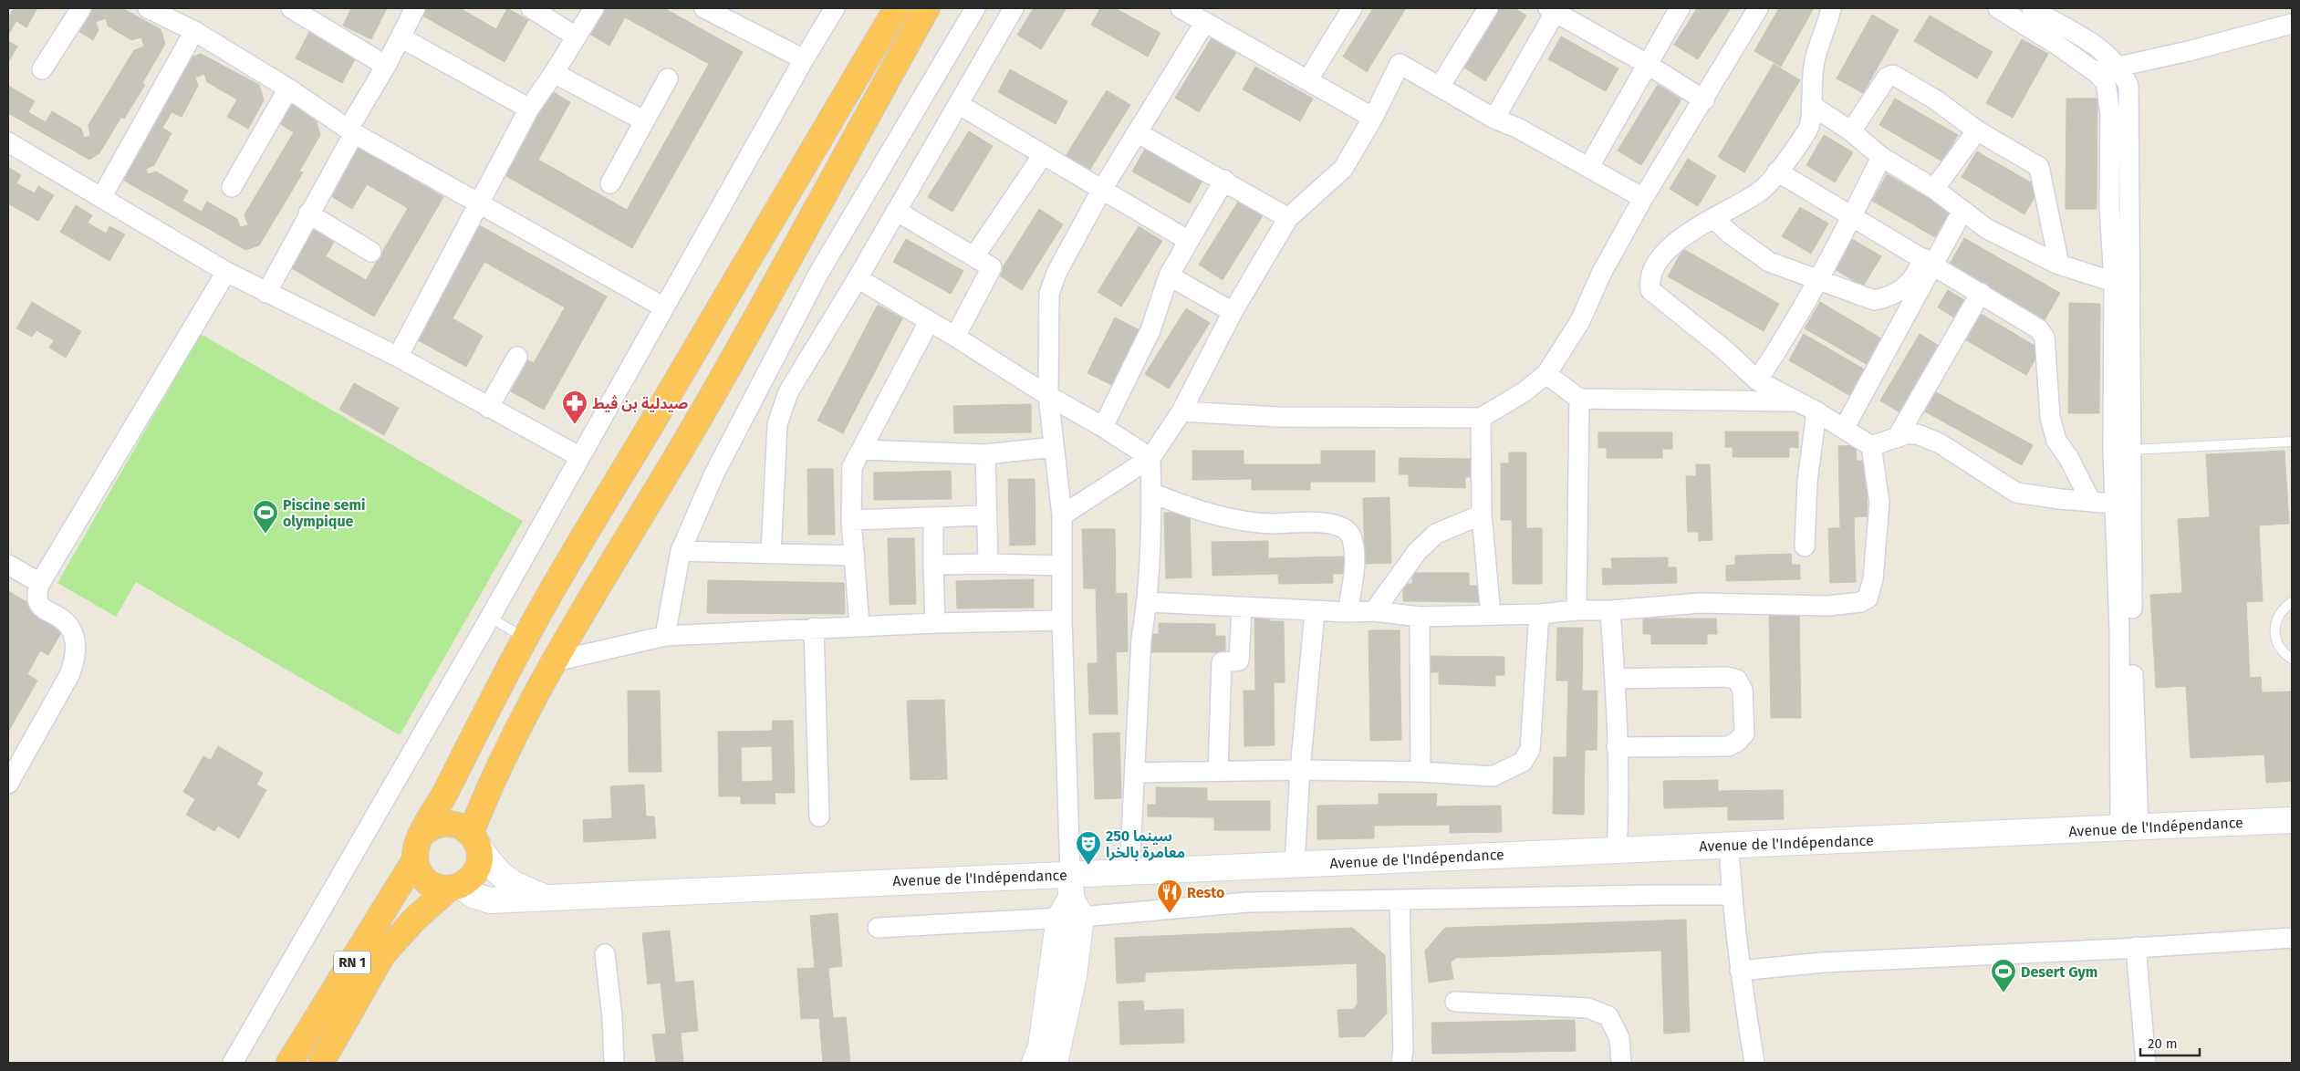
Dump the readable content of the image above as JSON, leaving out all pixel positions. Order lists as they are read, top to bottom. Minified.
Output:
{"streets":{"highway":["RN 1"],"main road":["Avenue de l'Indépendance"]},"crossings":[["Avenue de l'Indépendance","RN 1"]],"places":{"pharmacy":["صيدلية بن ڤيط"],"sports":["Piscine semi olympique","Desert Gym"],"theatre":["سينما 250 معامرة بالخرا"],"restaurant":["Resto"]},"scale_bar":"20 m"}
